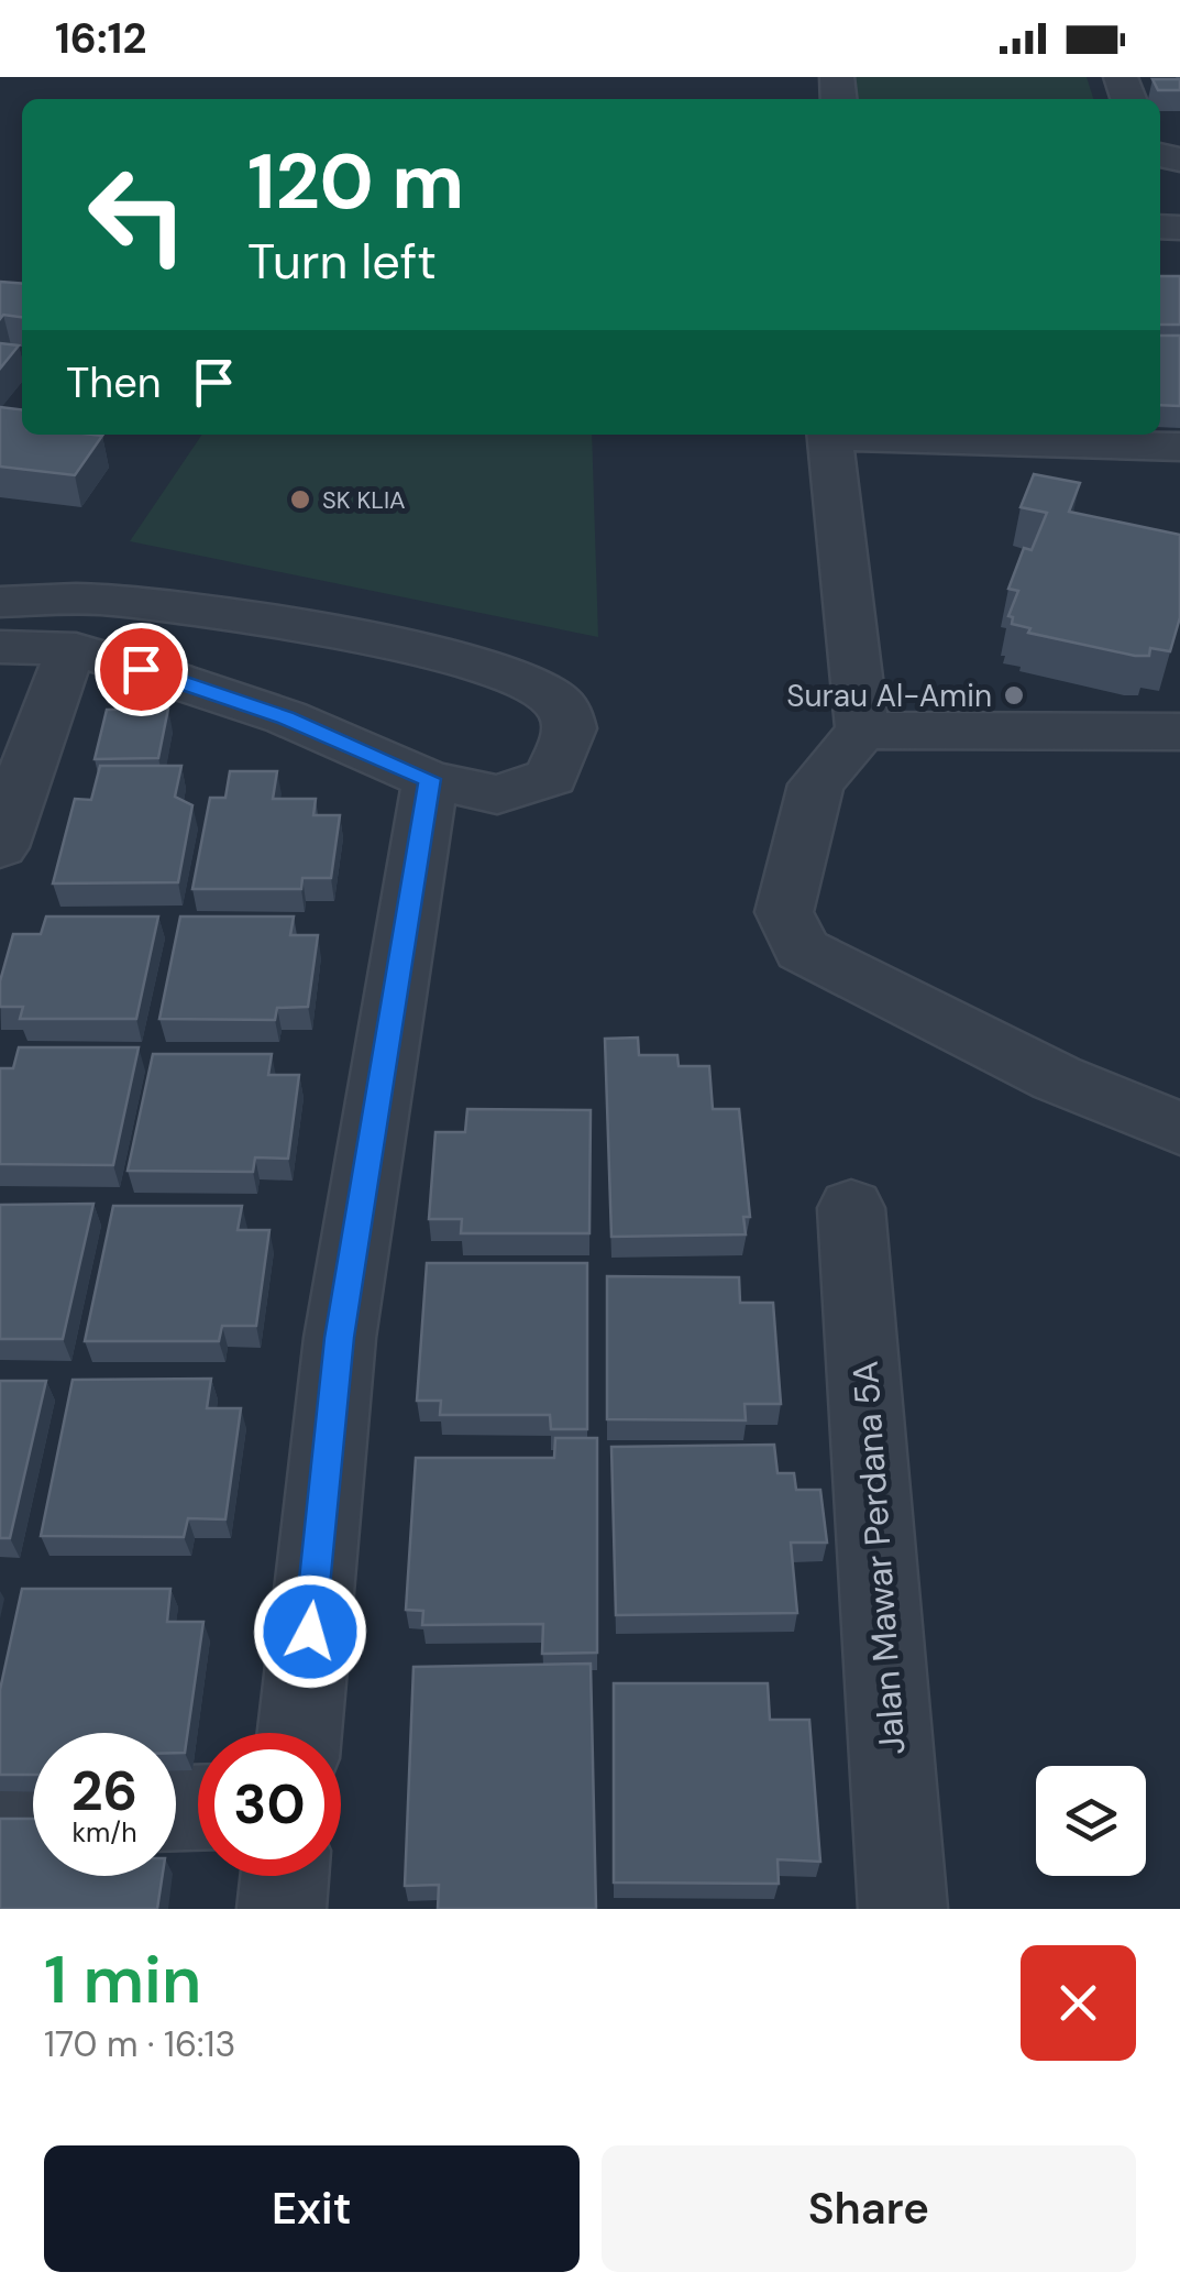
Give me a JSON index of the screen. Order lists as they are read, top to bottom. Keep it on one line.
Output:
{"streets":{"street":["Jalan Mawar Perdana 5A"]},"places":["SK KLIA","Surau Al-Amin"],"page":{"status":"16:12","turn":["120 m","Turn left"],"then":"Then","speed":"26 km/h","limit":"30","heading":["1 min","170 m · 16:13"],"buttons":["Exit","Share"]}}
